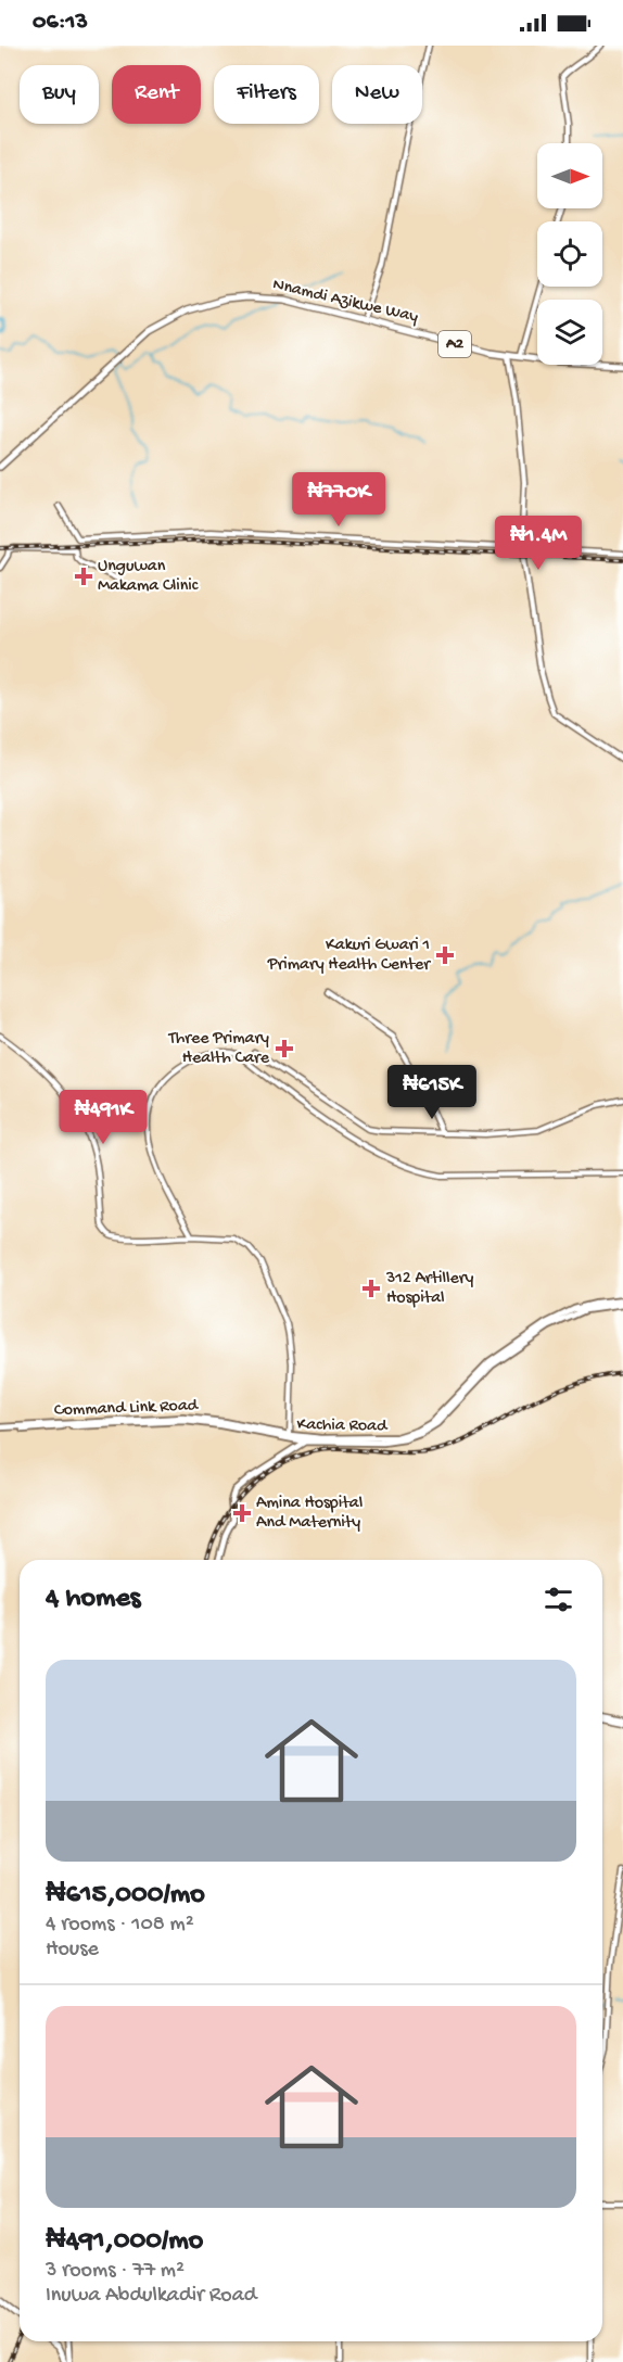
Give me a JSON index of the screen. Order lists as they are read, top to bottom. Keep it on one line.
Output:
{"streets":{"highway":["Nnamdi Azikwe Way","A2"],"main road":["Command Link Road","Kachia Road"]},"crossings":[["Command Link Road","Kachia Road"]],"places":{"health":["Unguwan Makama Clinic","Kakuri Gwari 1 Primary Health Center","Three Primary Health Care","312 Artillery Hospital","Amina Hospital And Maternity"]},"north":"right","page":{"status":"06:13","chip":["Buy","Rent","Filters","New"],"price":["₦770K","₦1.4M","₦615K","₦491K"],"heading":"4 homes","list":[{"name":"₦615,000/mo","note":"4 rooms · 108 m² · House"},{"name":"₦491,000/mo","note":"3 rooms · 77 m² · Inuwa Abdulkadir Road"}]}}
